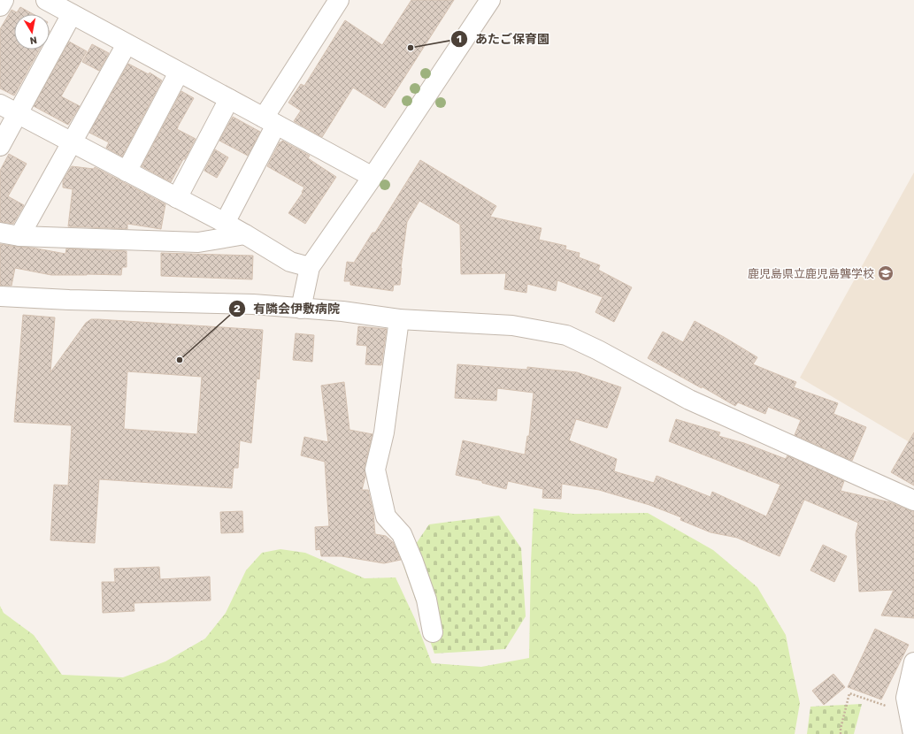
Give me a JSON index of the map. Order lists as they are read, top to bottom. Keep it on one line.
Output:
{"places":{"other":["あたご保育園","有隣会伊敷病院"],"school or university":["鹿児島県立鹿児島聾学校"]},"north":"bottom"}
